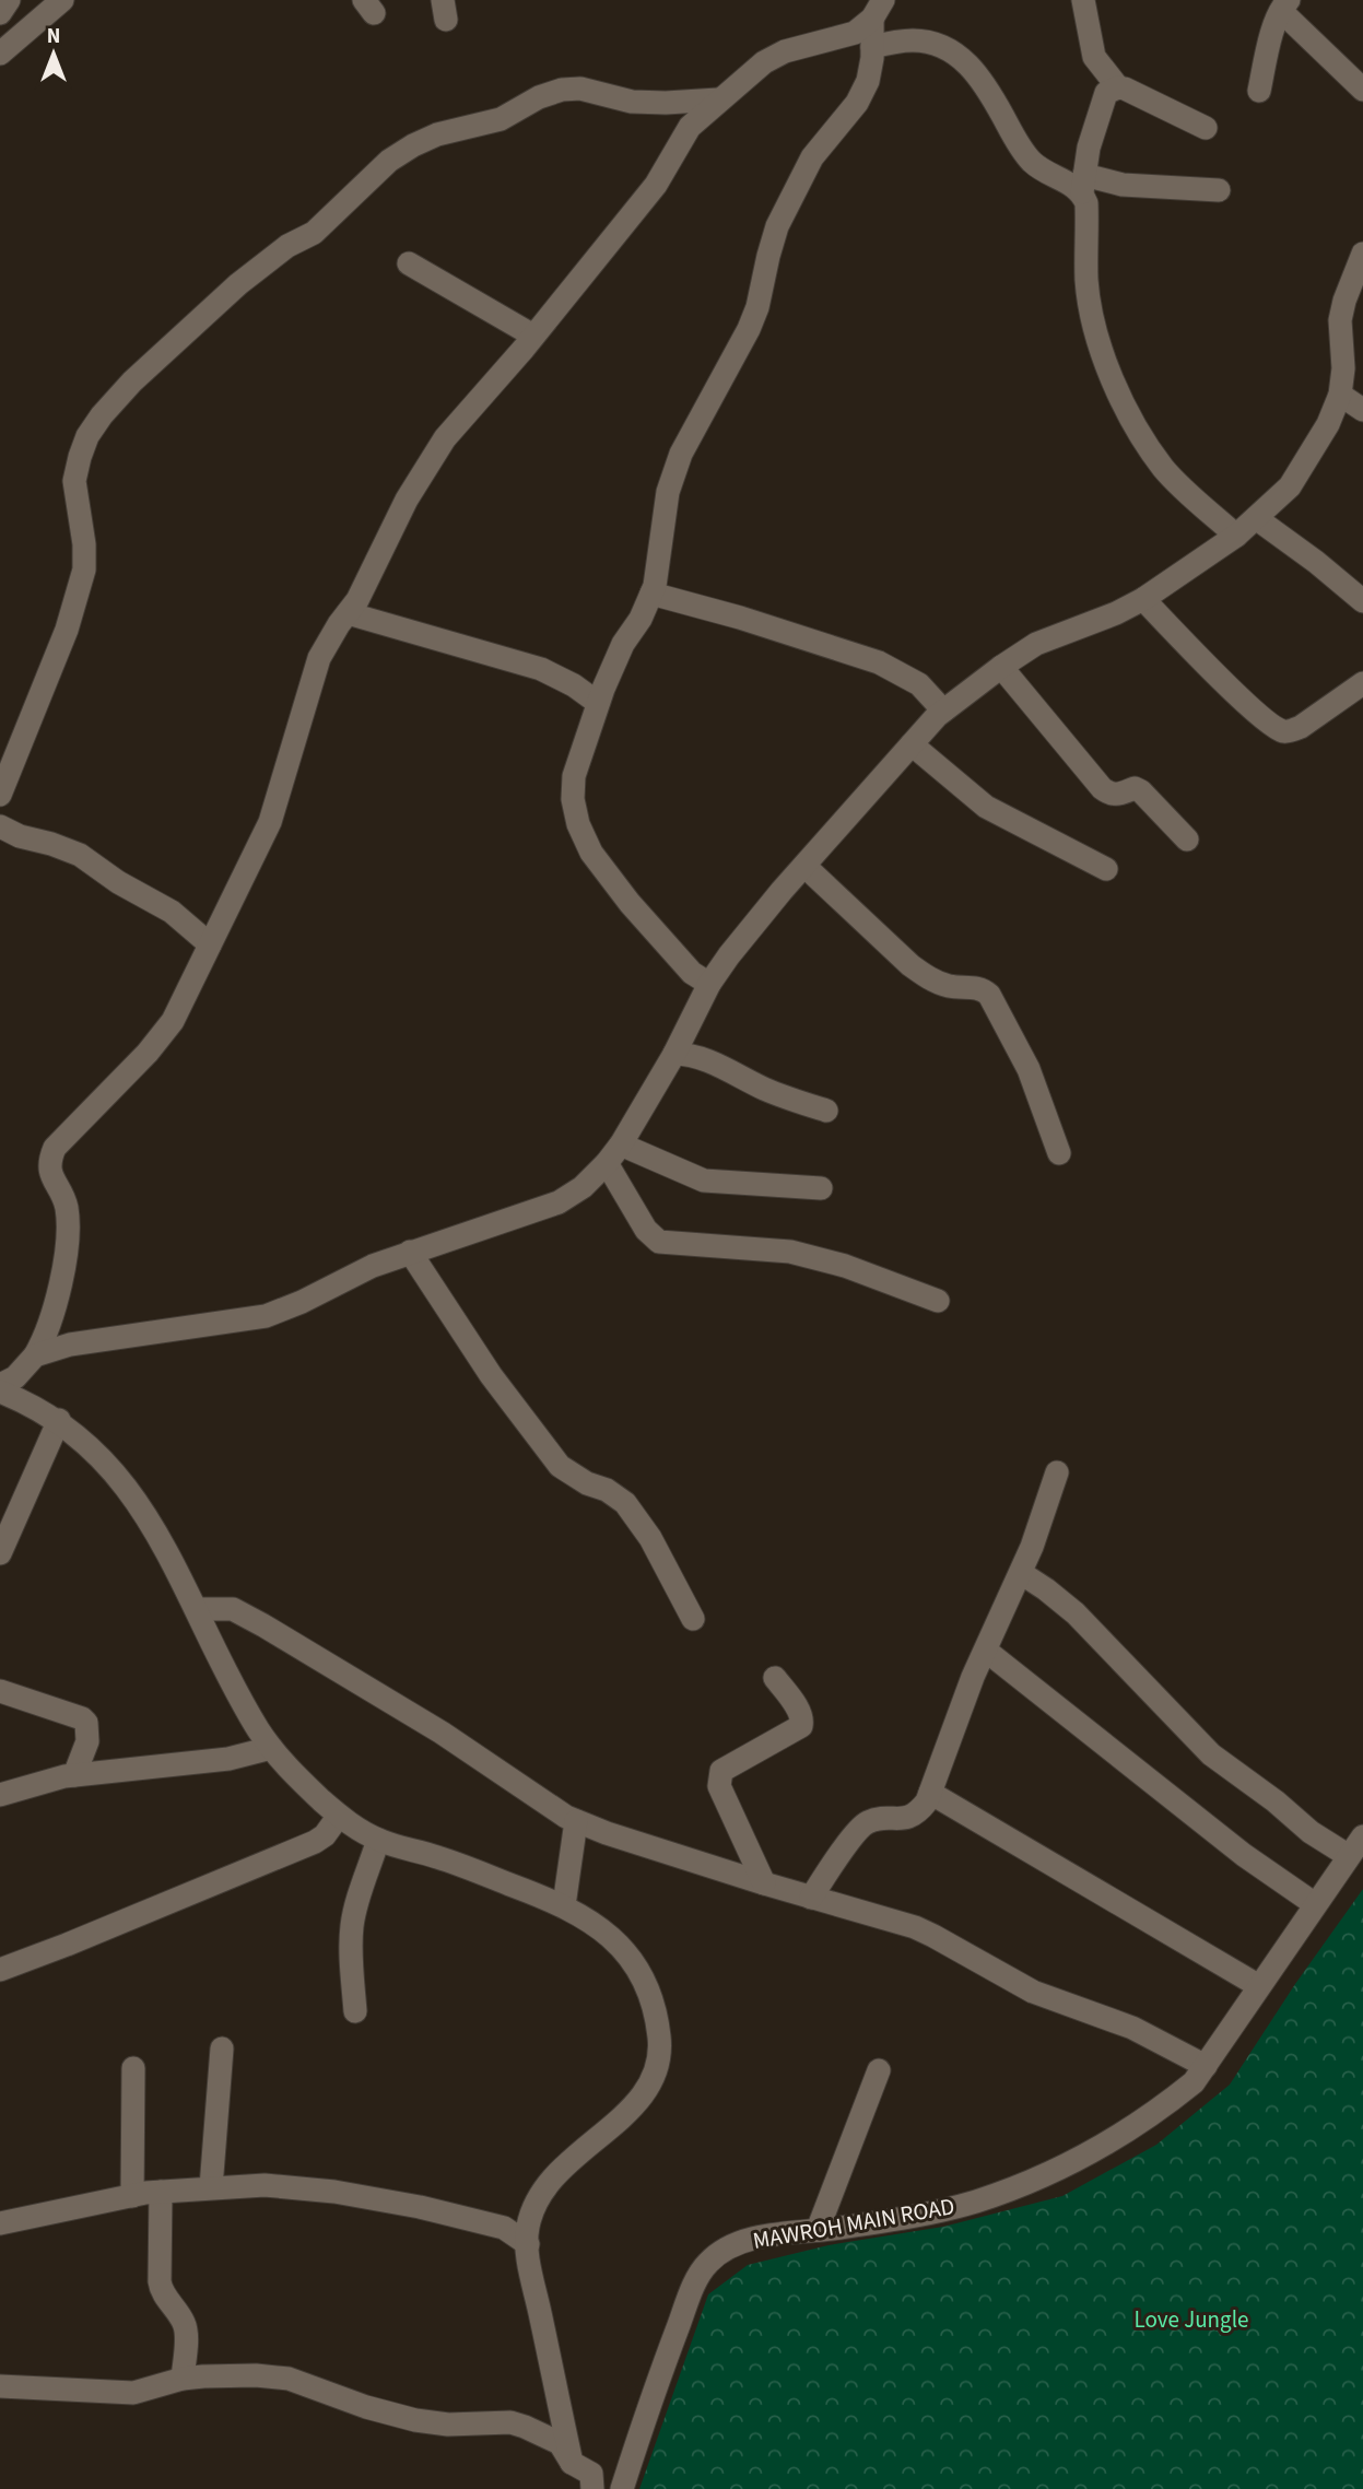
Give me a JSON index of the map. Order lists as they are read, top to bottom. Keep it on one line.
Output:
{"streets":{"street":["MAWROH MAIN ROAD"]},"parks":["Love Jungle"],"north":"top"}
